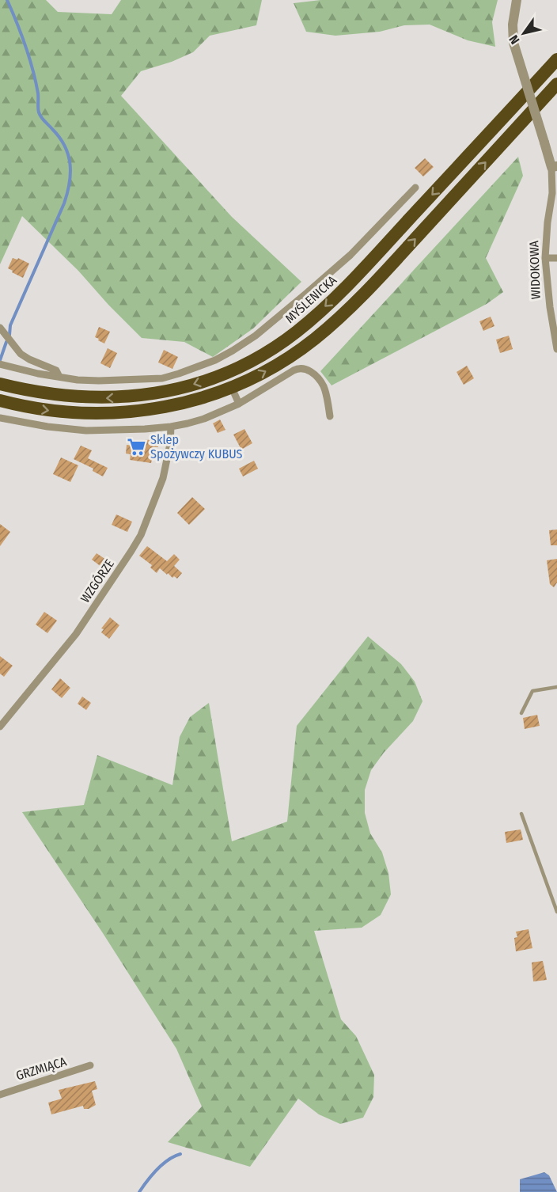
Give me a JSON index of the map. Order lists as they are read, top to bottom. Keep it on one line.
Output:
{"streets":{"highway":["MYŚLENICKA"],"street":["WIDOKOWA","WZGÓRZE","GRZMIĄCA"]},"places":{"supermarket":["Sklep Spożywczy KUBUS"]},"north":"bottom left"}
